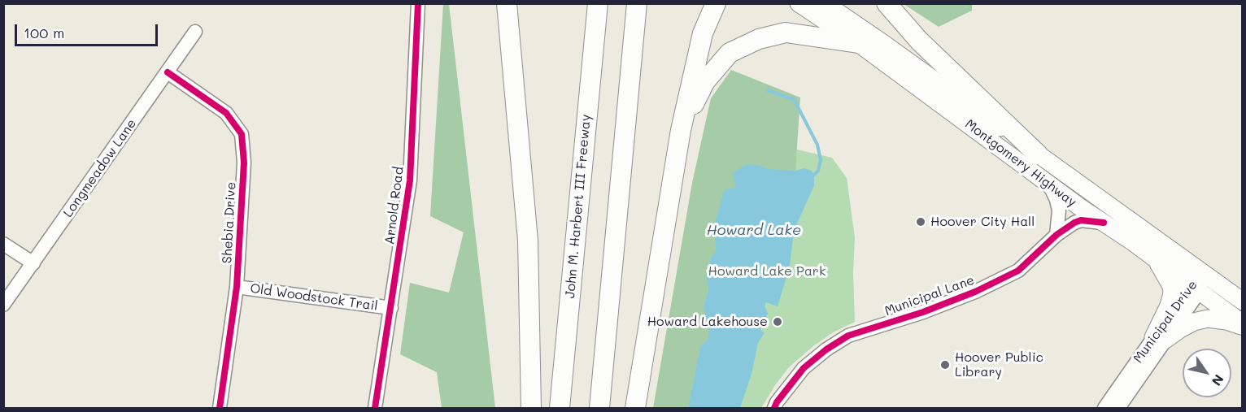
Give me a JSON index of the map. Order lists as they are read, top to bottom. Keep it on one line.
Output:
{"streets":{"highway":["John M. Harbert III Freeway"],"main road":["Montgomery Highway"],"street":["Longmeadow Lane","Arnold Road","Shebia Drive","Municipal Lane","Old Woodstock Trail","Municipal Drive"]},"crossings":[["Montgomery Highway","Municipal Lane"],["Montgomery Highway","Municipal Drive"],["Longmeadow Lane","Shebia Drive"],["Arnold Road","Old Woodstock Trail"],["Shebia Drive","Old Woodstock Trail"]],"water":["Howard Lake"],"parks":["Howard Lake Park"],"places":["Hoover City Hall","Howard Lakehouse","Hoover Public Library"],"scale_bar":"100 m","north":"bottom right"}
